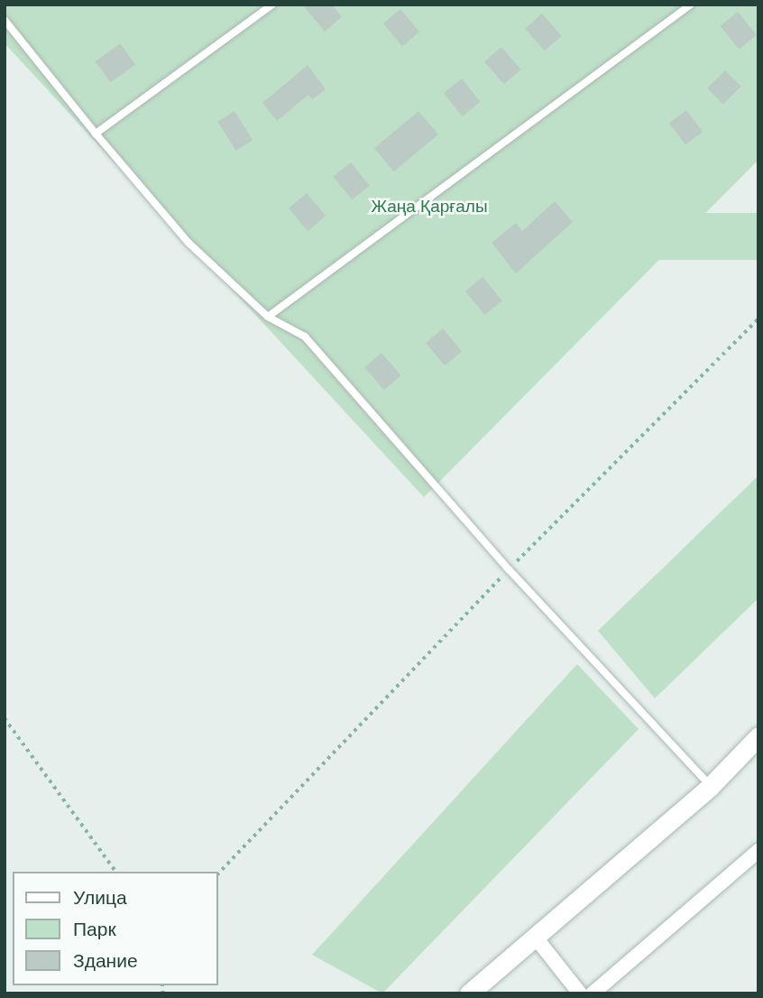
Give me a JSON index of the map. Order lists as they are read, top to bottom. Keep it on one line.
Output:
{"parks":["Жаңа Қарғалы"],"legend":["Улица","Парк","Здание"]}
